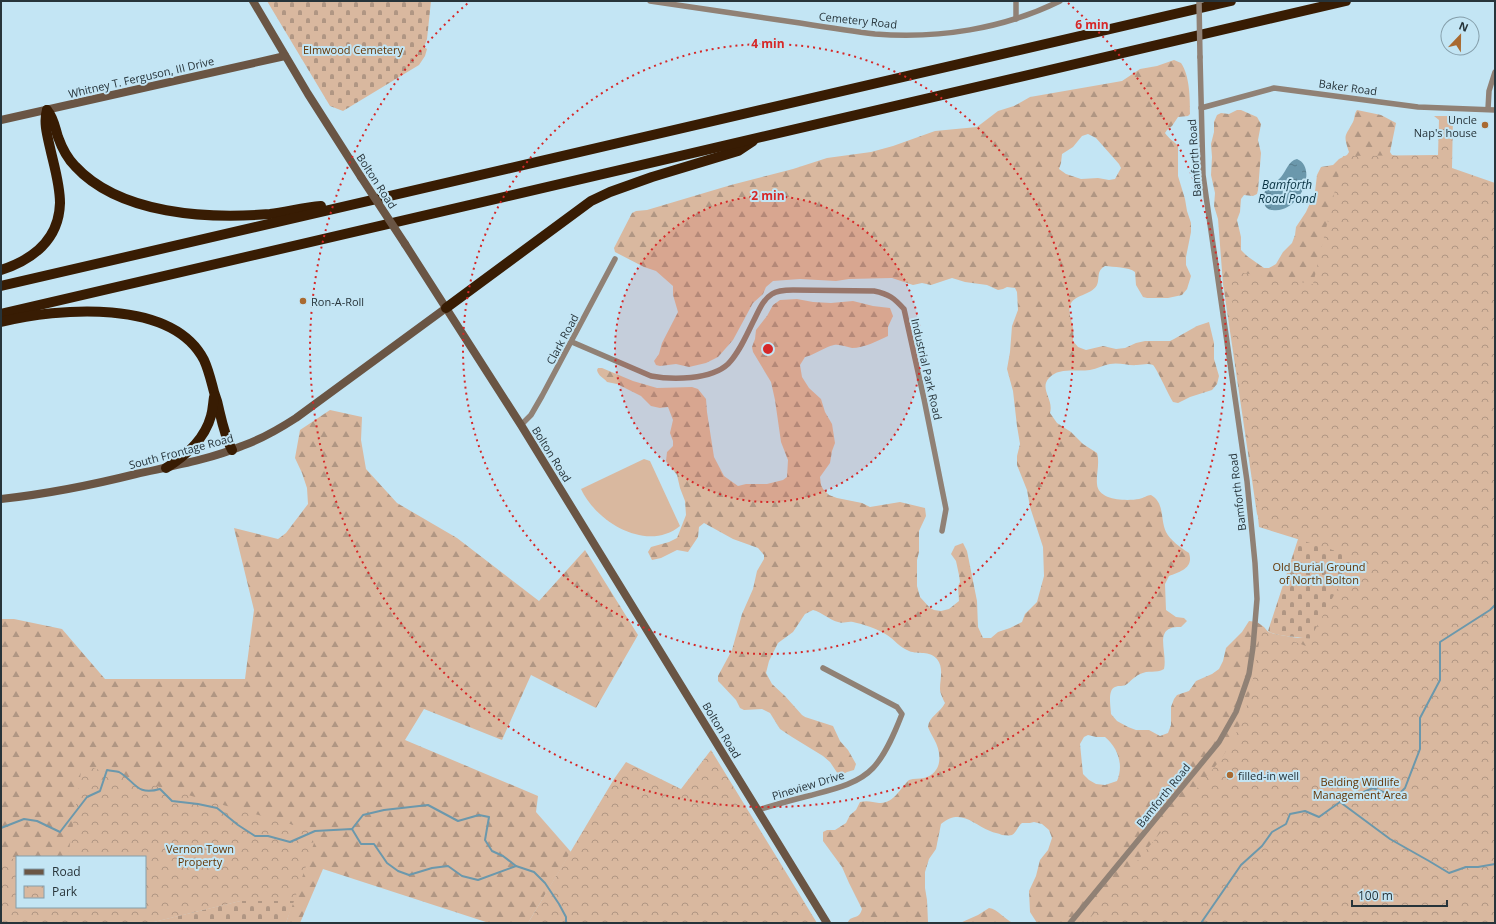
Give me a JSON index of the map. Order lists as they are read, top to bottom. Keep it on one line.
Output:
{"streets":{"main road":["Whitney T. Ferguson, III Drive","Bolton Road","South Frontage Road"],"street":["Cemetery Road","Baker Road","Bamforth Road","Clark Road","Industrial Park Road","Pineview Drive"]},"crossings":[["Whitney T. Ferguson, III Drive","Bolton Road"],["Baker Road","Bamforth Road"],["Bolton Road","Clark Road"],["Bolton Road","South Frontage Road"],["Bolton Road","Pineview Drive"],["Clark Road","Industrial Park Road"]],"water":["Bamforth Road Pond"],"parks":["Elmwood Cemetery","Old Burial Ground of North Bolton","Belding Wildlife Management Area","Vernon Town Property"],"places":["Uncle Nap's house","Ron-A-Roll","filled-in well"],"legend":["Road","Park"],"scale_bar":"100 m","north":"top","rings":["6 min","4 min","2 min"]}
